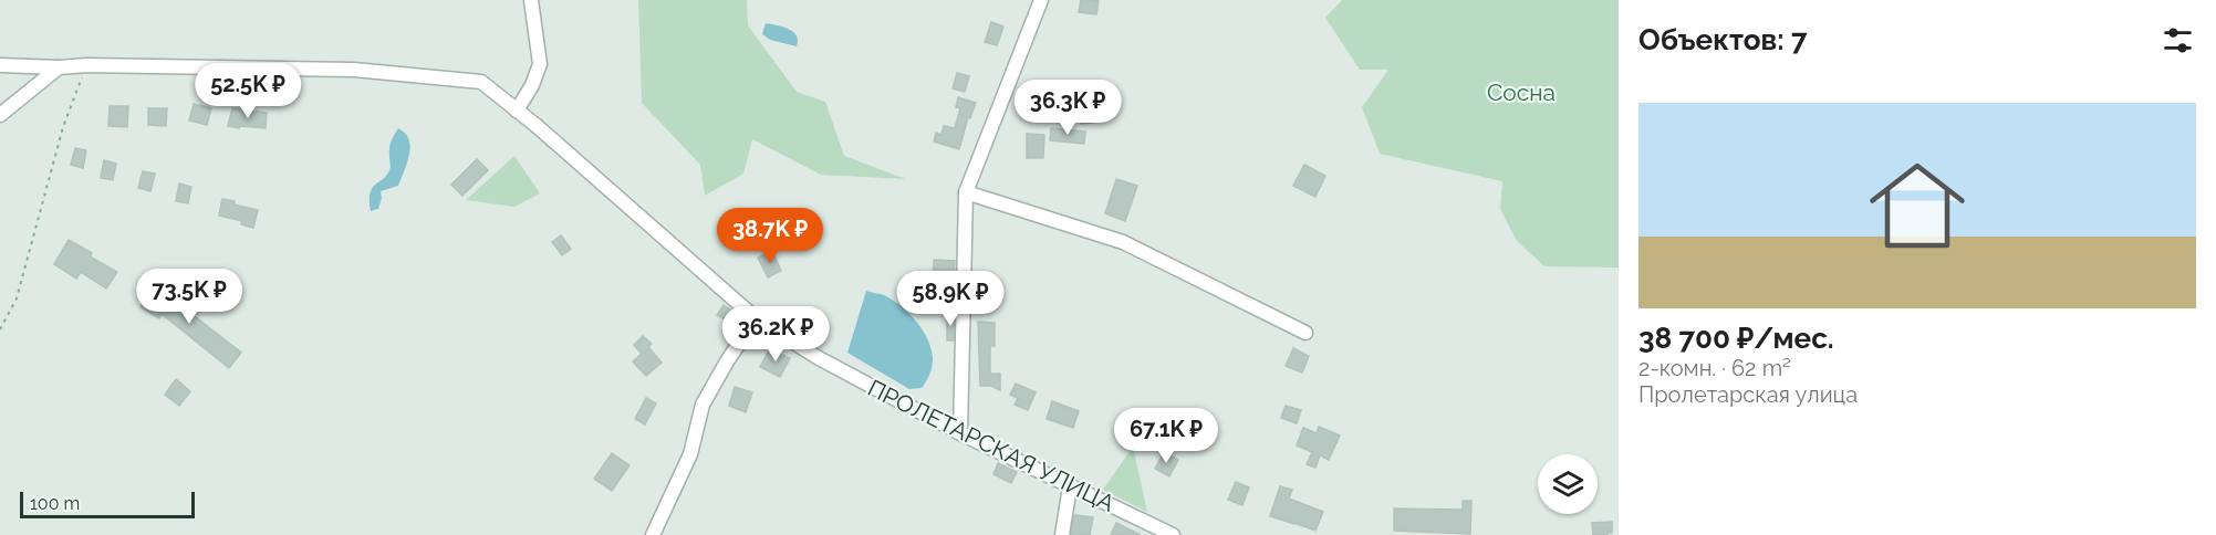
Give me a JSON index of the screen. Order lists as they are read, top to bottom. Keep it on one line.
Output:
{"streets":{"street":["ПРОЛЕТАРСКАЯ УЛИЦА"]},"parks":["Сосна"],"scale_bar":"100 m","page":{"heading":"Объектов: 7","price":["52.5K ₽","36.3K ₽","38.7K ₽","73.5K ₽","58.9K ₽","36.2K ₽","67.1K ₽"],"list":[{"name":"38 700 ₽/мес.","note":"2-комн. · 62 m² · Пролетарская улица"}],"scale":"100 m"}}
